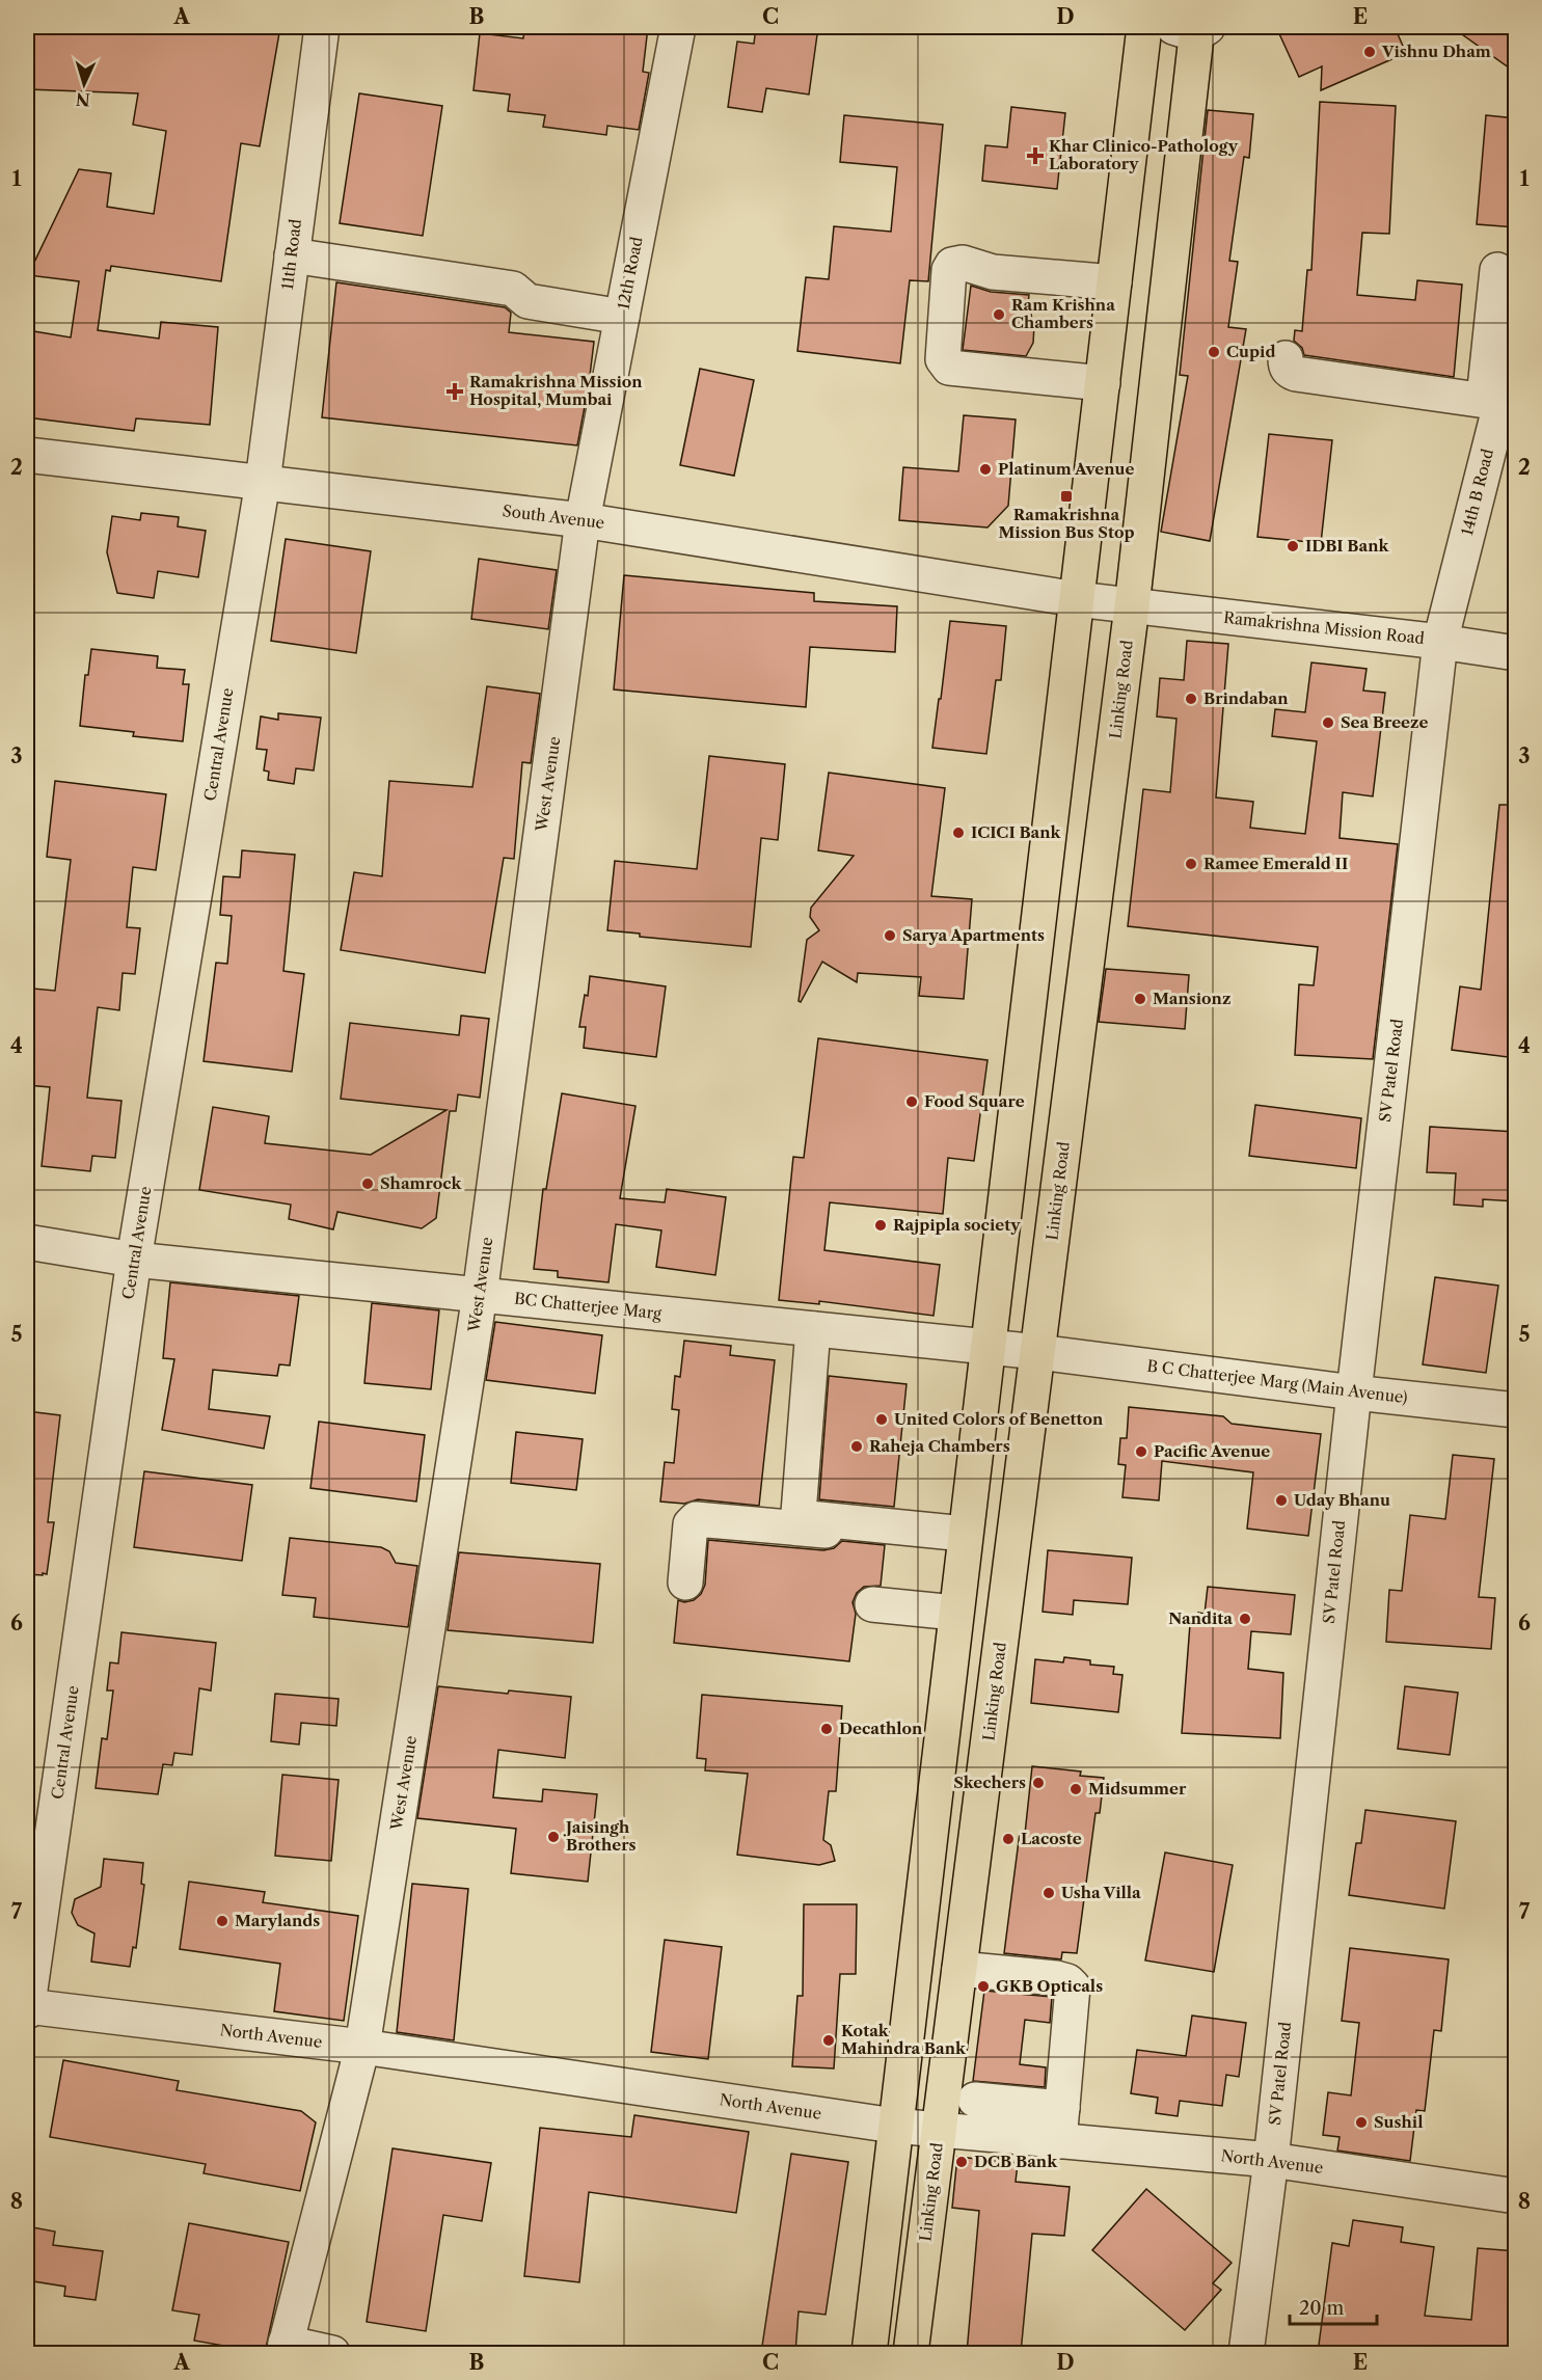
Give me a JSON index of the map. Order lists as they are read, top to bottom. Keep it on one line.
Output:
{"streets":{"main road":["Linking Road"],"street":["11th Road","12th Road","14th B Road","South Avenue","Ramakrishna Mission Road","Central Avenue","West Avenue","SV Patel Road","BC Chatterjee Marg","B C Chatterjee Marg (Main Avenue)","North Avenue"]},"crossings":[["11th Road","South Avenue"],["11th Road","Central Avenue"],["12th Road","South Avenue"],["12th Road","West Avenue"],["14th B Road","Ramakrishna Mission Road"],["14th B Road","SV Patel Road"],["South Avenue","Ramakrishna Mission Road"],["South Avenue","Linking Road"],["South Avenue","Central Avenue"],["South Avenue","West Avenue"],["Ramakrishna Mission Road","Linking Road"],["Ramakrishna Mission Road","SV Patel Road"],["Linking Road","BC Chatterjee Marg"],["Linking Road","B C Chatterjee Marg (Main Avenue)"],["Linking Road","North Avenue"],["Central Avenue","BC Chatterjee Marg"],["Central Avenue","North Avenue"],["West Avenue","BC Chatterjee Marg"],["West Avenue","North Avenue"],["SV Patel Road","B C Chatterjee Marg (Main Avenue)"],["SV Patel Road","North Avenue"],["BC Chatterjee Marg","B C Chatterjee Marg (Main Avenue)"]],"places":{"other":["Vishnu Dham","Ram Krishna Chambers","Cupid","Platinum Avenue","IDBI Bank","Brindaban","Sea Breeze","ICICI Bank","Ramee Emerald II","Sarya Apartments","Mansionz","Food Square","Shamrock","Rajpipla society","United Colors of Benetton","Raheja Chambers","Pacific Avenue","Uday Bhanu","Nandita","Decathlon","Skechers","Midsummer","Jaisingh Brothers","Lacoste","Usha Villa","Marylands","GKB Opticals","Kotak Mahindra Bank","Sushil","DCB Bank"],"health":["Khar Clinico-Pathology Laboratory","Ramakrishna Mission Hospital, Mumbai"],"transit":["Ramakrishna Mission Bus Stop"]},"scale_bar":"20 m","north":"bottom","grid":{"columns":["A","B","C","D","E"],"rows":["1","2","3","4","5","6","7","8"]}}
